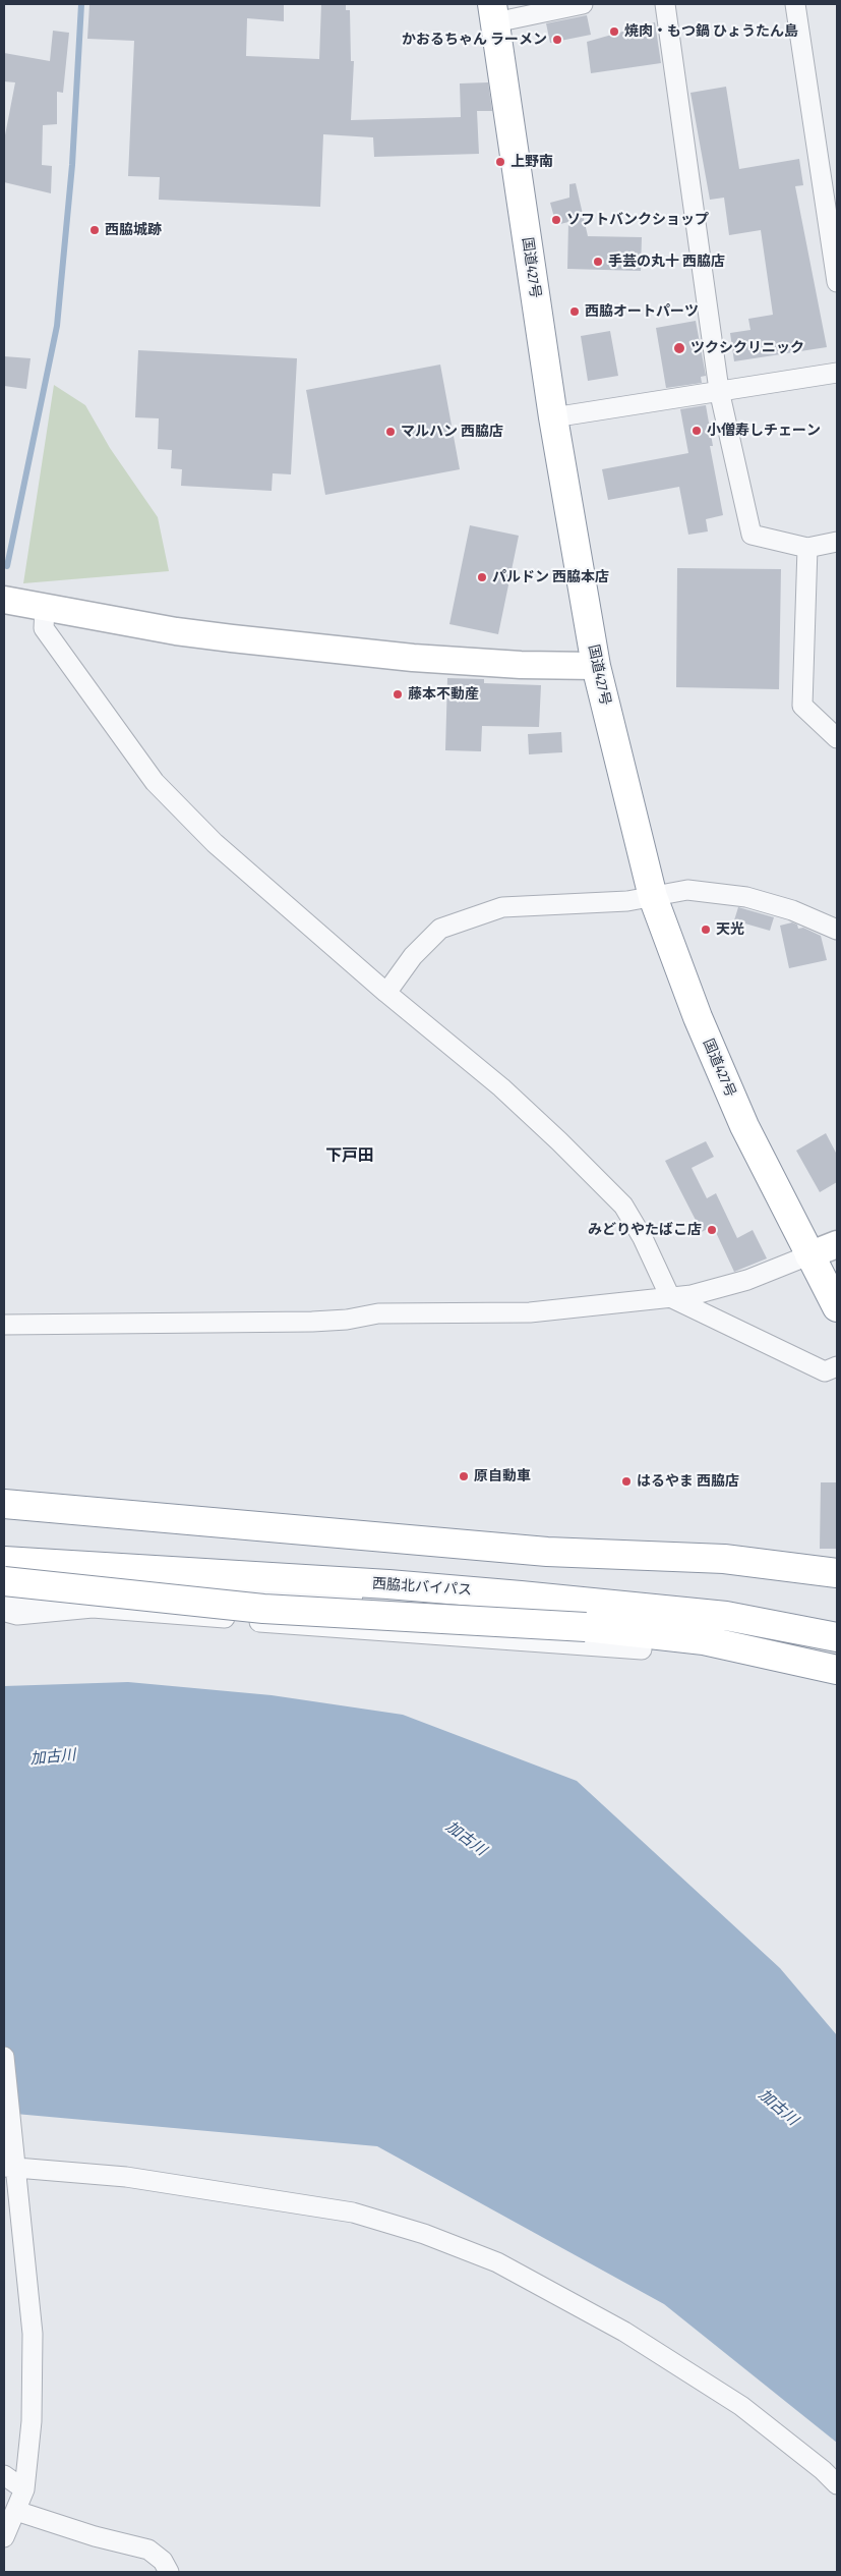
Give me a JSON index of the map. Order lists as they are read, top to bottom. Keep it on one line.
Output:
{"streets":{"highway":["国道427号","西脇北バイパス"]},"districts":["下戸田"],"water":["加古川"],"places":["焼肉・もつ鍋 ひょうたん島","かおるちゃん ラーメン","上野南","ソフトバンクショップ","西脇城跡","手芸の丸十 西脇店","西脇オートパーツ","ツクシクリニック","小僧寿しチェーン","マルハン 西脇店","パルドン 西脇本店","藤本不動産","天光","みどりやたばこ店","原自動車","はるやま 西脇店"]}
